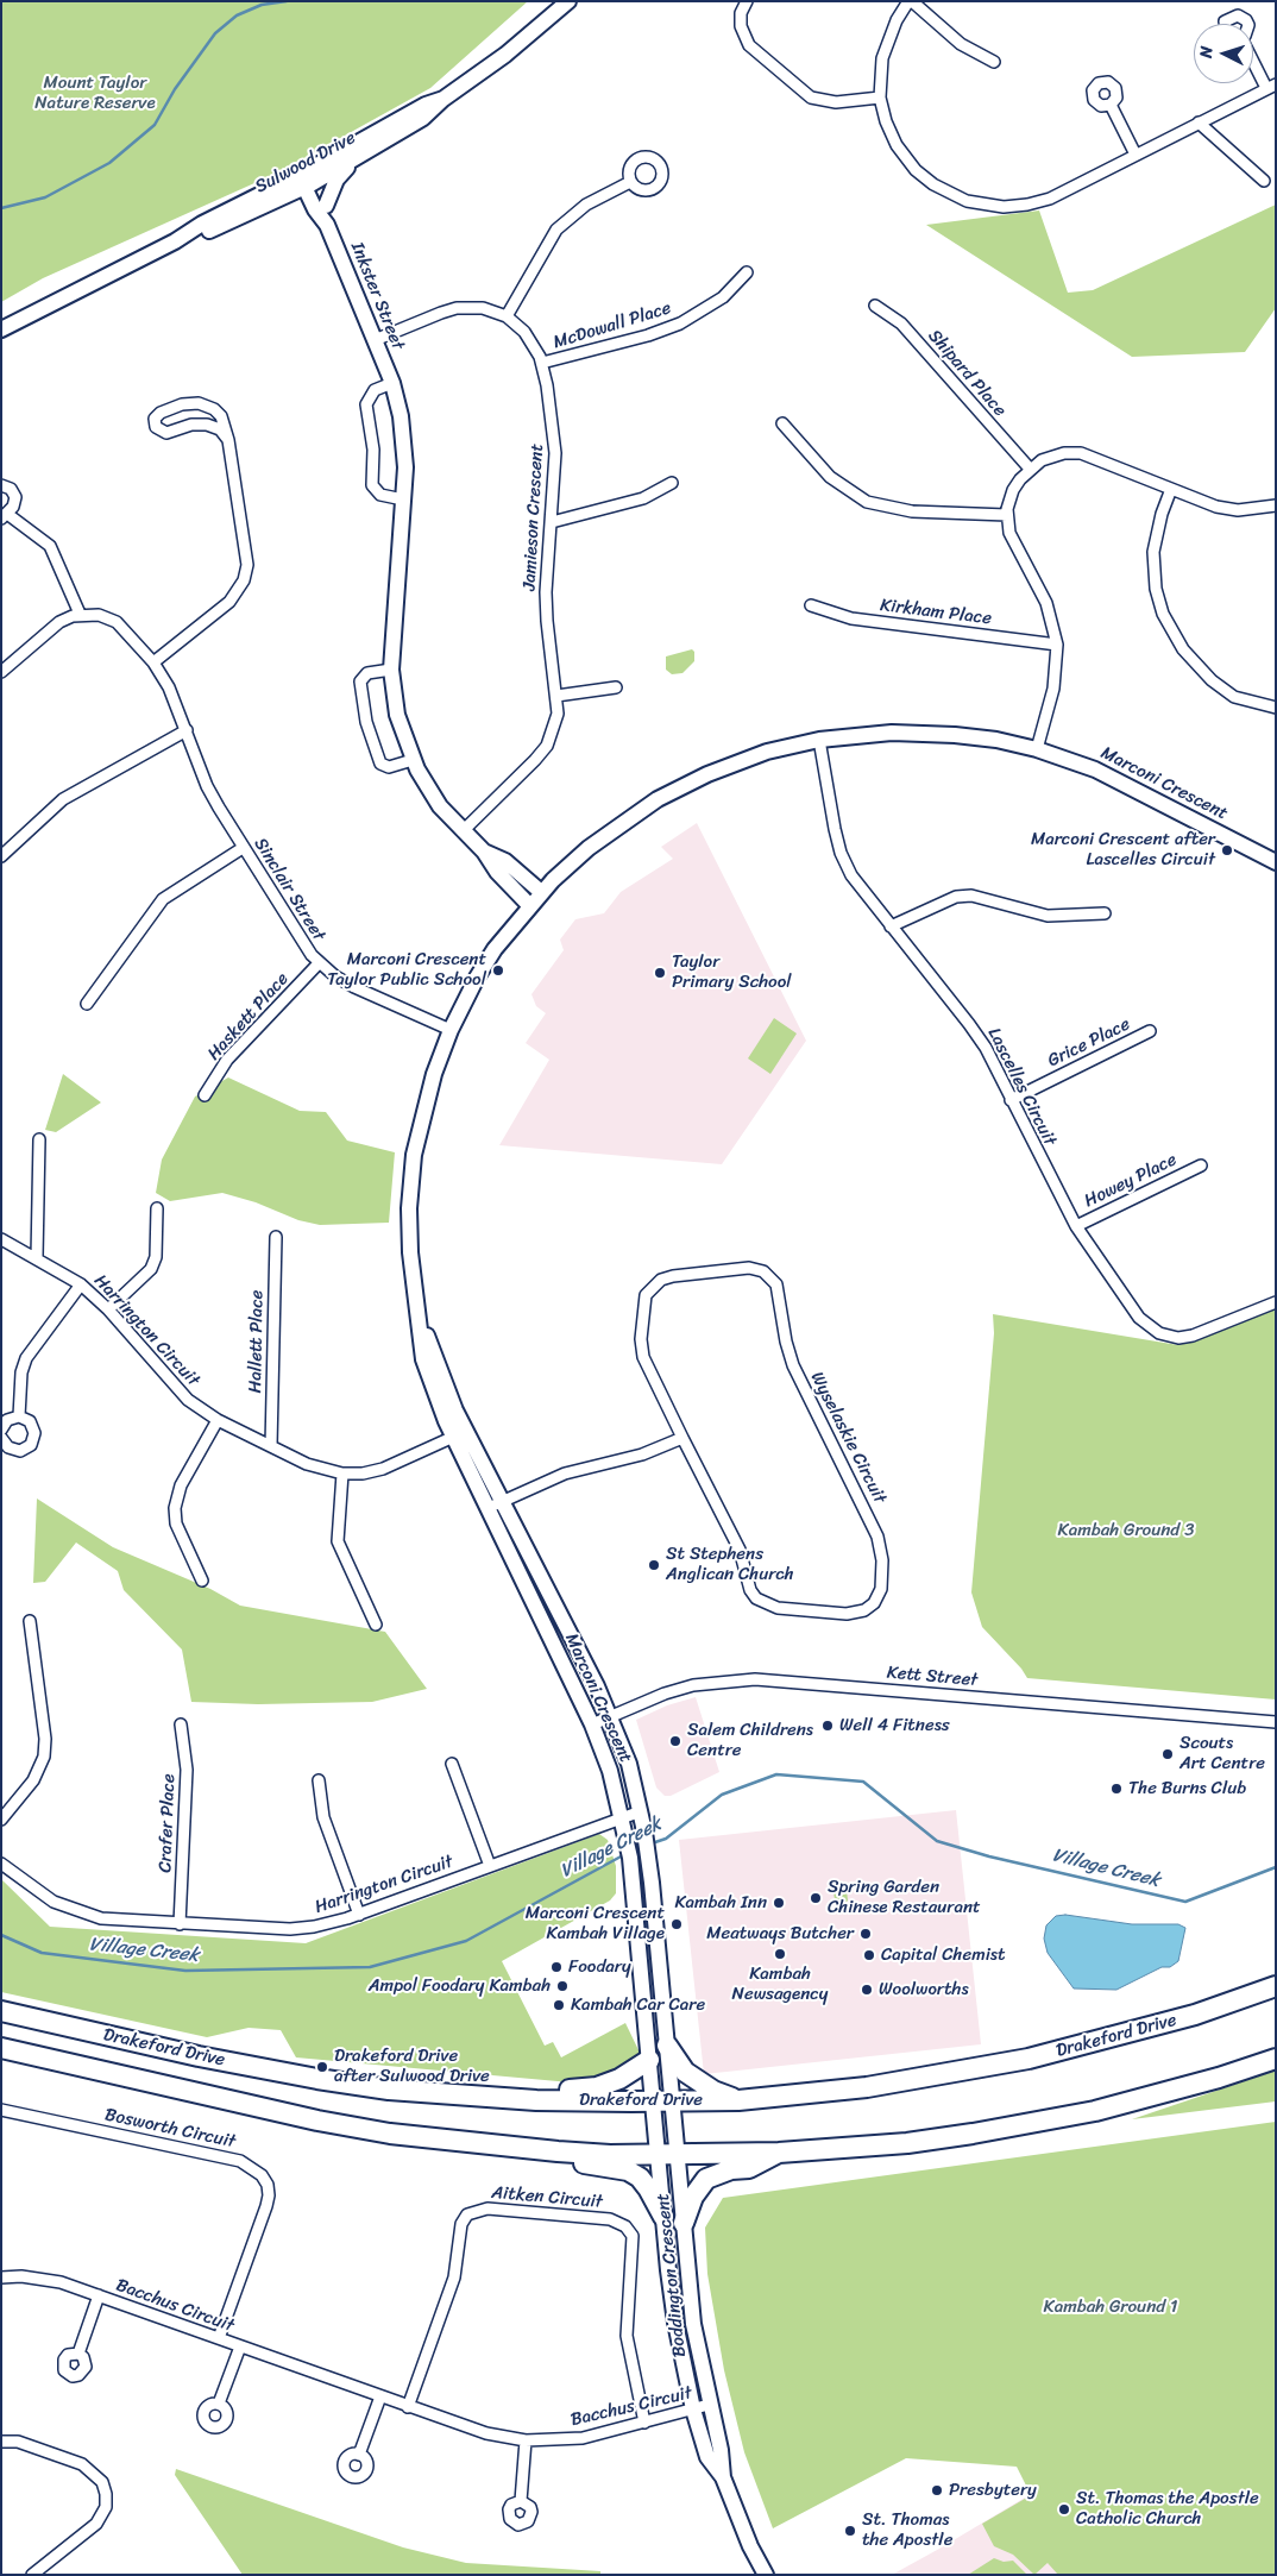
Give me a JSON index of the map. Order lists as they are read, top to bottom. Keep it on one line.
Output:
{"streets":{"highway":["Drakeford Drive"],"street":["Sulwood Drive","Inkster Street","McDowall Place","Shipard Place","Jamieson Crescent","Kirkham Place","Marconi Crescent","Sinclair Street","Haskett Place","Grice Place","Lascelles Circuit","Howey Place","Harrington Circuit","Hallett Place","Wyselaskie Circuit","Kett Street","Crafer Place","Bosworth Circuit","Aitken Circuit","Boddington Crescent","Bacchus Circuit"]},"crossings":[["Sulwood Drive","Inkster Street"],["Inkster Street","Jamieson Crescent"],["Inkster Street","Marconi Crescent"],["McDowall Place","Jamieson Crescent"],["Marconi Crescent","Sinclair Street"],["Marconi Crescent","Lascelles Circuit"],["Marconi Crescent","Harrington Circuit"],["Marconi Crescent","Kett Street"],["Marconi Crescent","Drakeford Drive"],["Marconi Crescent","Boddington Crescent"],["Sinclair Street","Haskett Place"],["Grice Place","Lascelles Circuit"],["Lascelles Circuit","Howey Place"],["Harrington Circuit","Hallett Place"],["Harrington Circuit","Crafer Place"],["Drakeford Drive","Boddington Crescent"],["Bosworth Circuit","Bacchus Circuit"],["Aitken Circuit","Bacchus Circuit"],["Boddington Crescent","Bacchus Circuit"]],"water":["Village Creek"],"parks":["Mount Taylor Nature Reserve","Kambah Ground 3","Kambah Ground 1"],"places":["Marconi Crescent after Lascelles Circuit","Marconi Crescent Taylor Public School","Taylor Primary School","St Stephens Anglican Church","Well 4 Fitness","Salem Childrens Centre","Scouts Art Centre","The Burns Club","Spring Garden Chinese Restaurant","Kambah Inn","Marconi Crescent Kambah Village","Meatways Butcher","Kambah Newsagency","Capital Chemist","Foodary","Ampol Foodary Kambah","Woolworths","Kambah Car Care","Drakeford Drive after Sulwood Drive","Presbytery","St. Thomas the Apostle Catholic Church","St. Thomas the Apostle"],"north":"left"}
